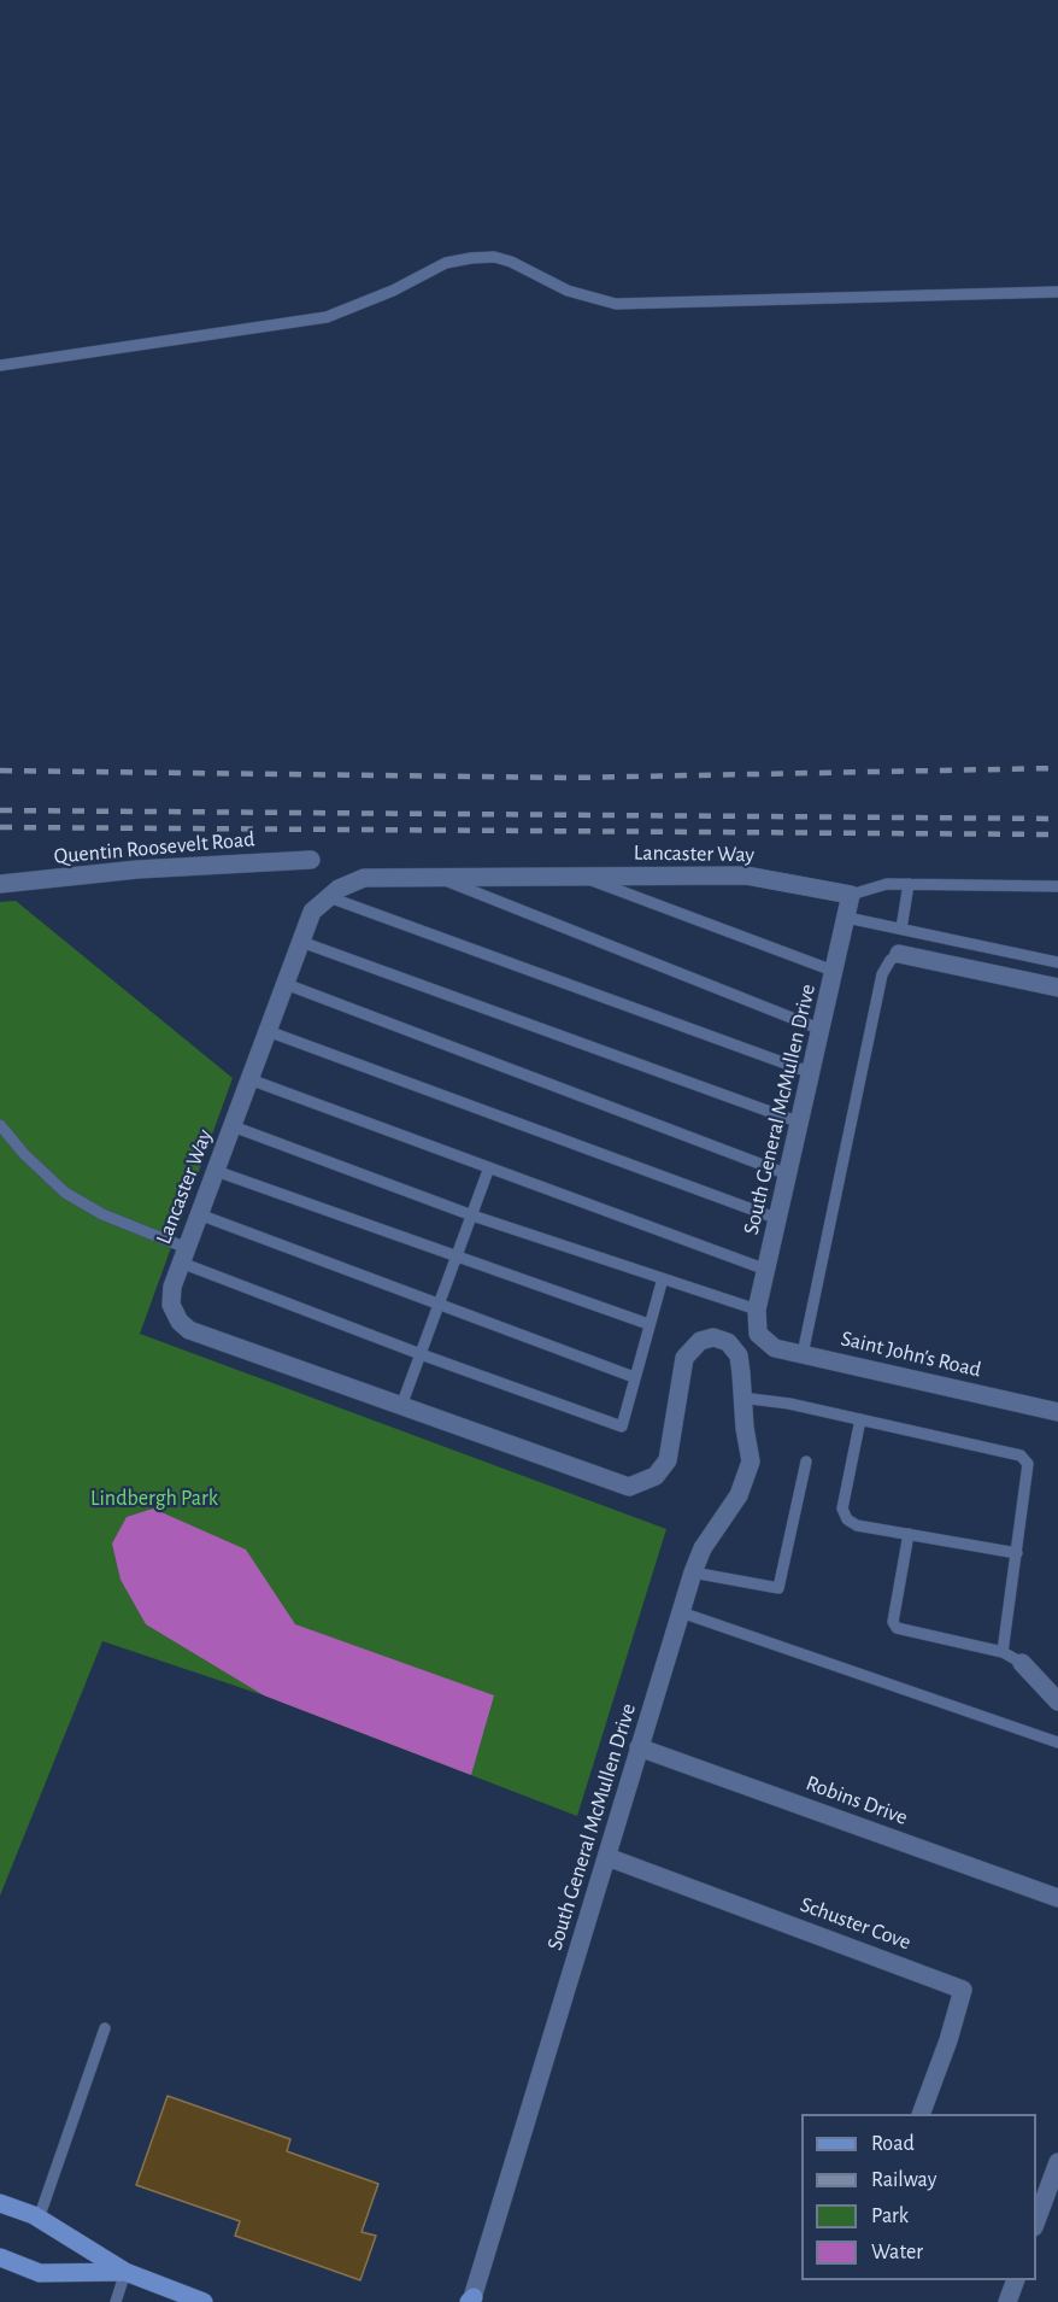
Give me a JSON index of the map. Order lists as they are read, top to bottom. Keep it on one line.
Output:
{"streets":{"street":["Quentin Roosevelt Road","Lancaster Way","South General McMullen Drive","Saint John's Road","Robins Drive","Schuster Cove"]},"crossings":[["Lancaster Way","South General McMullen Drive"],["South General McMullen Drive","Saint John's Road"],["South General McMullen Drive","Robins Drive"],["South General McMullen Drive","Schuster Cove"]],"parks":["Lindbergh Park"],"legend":["Road","Railway","Park","Water"]}
